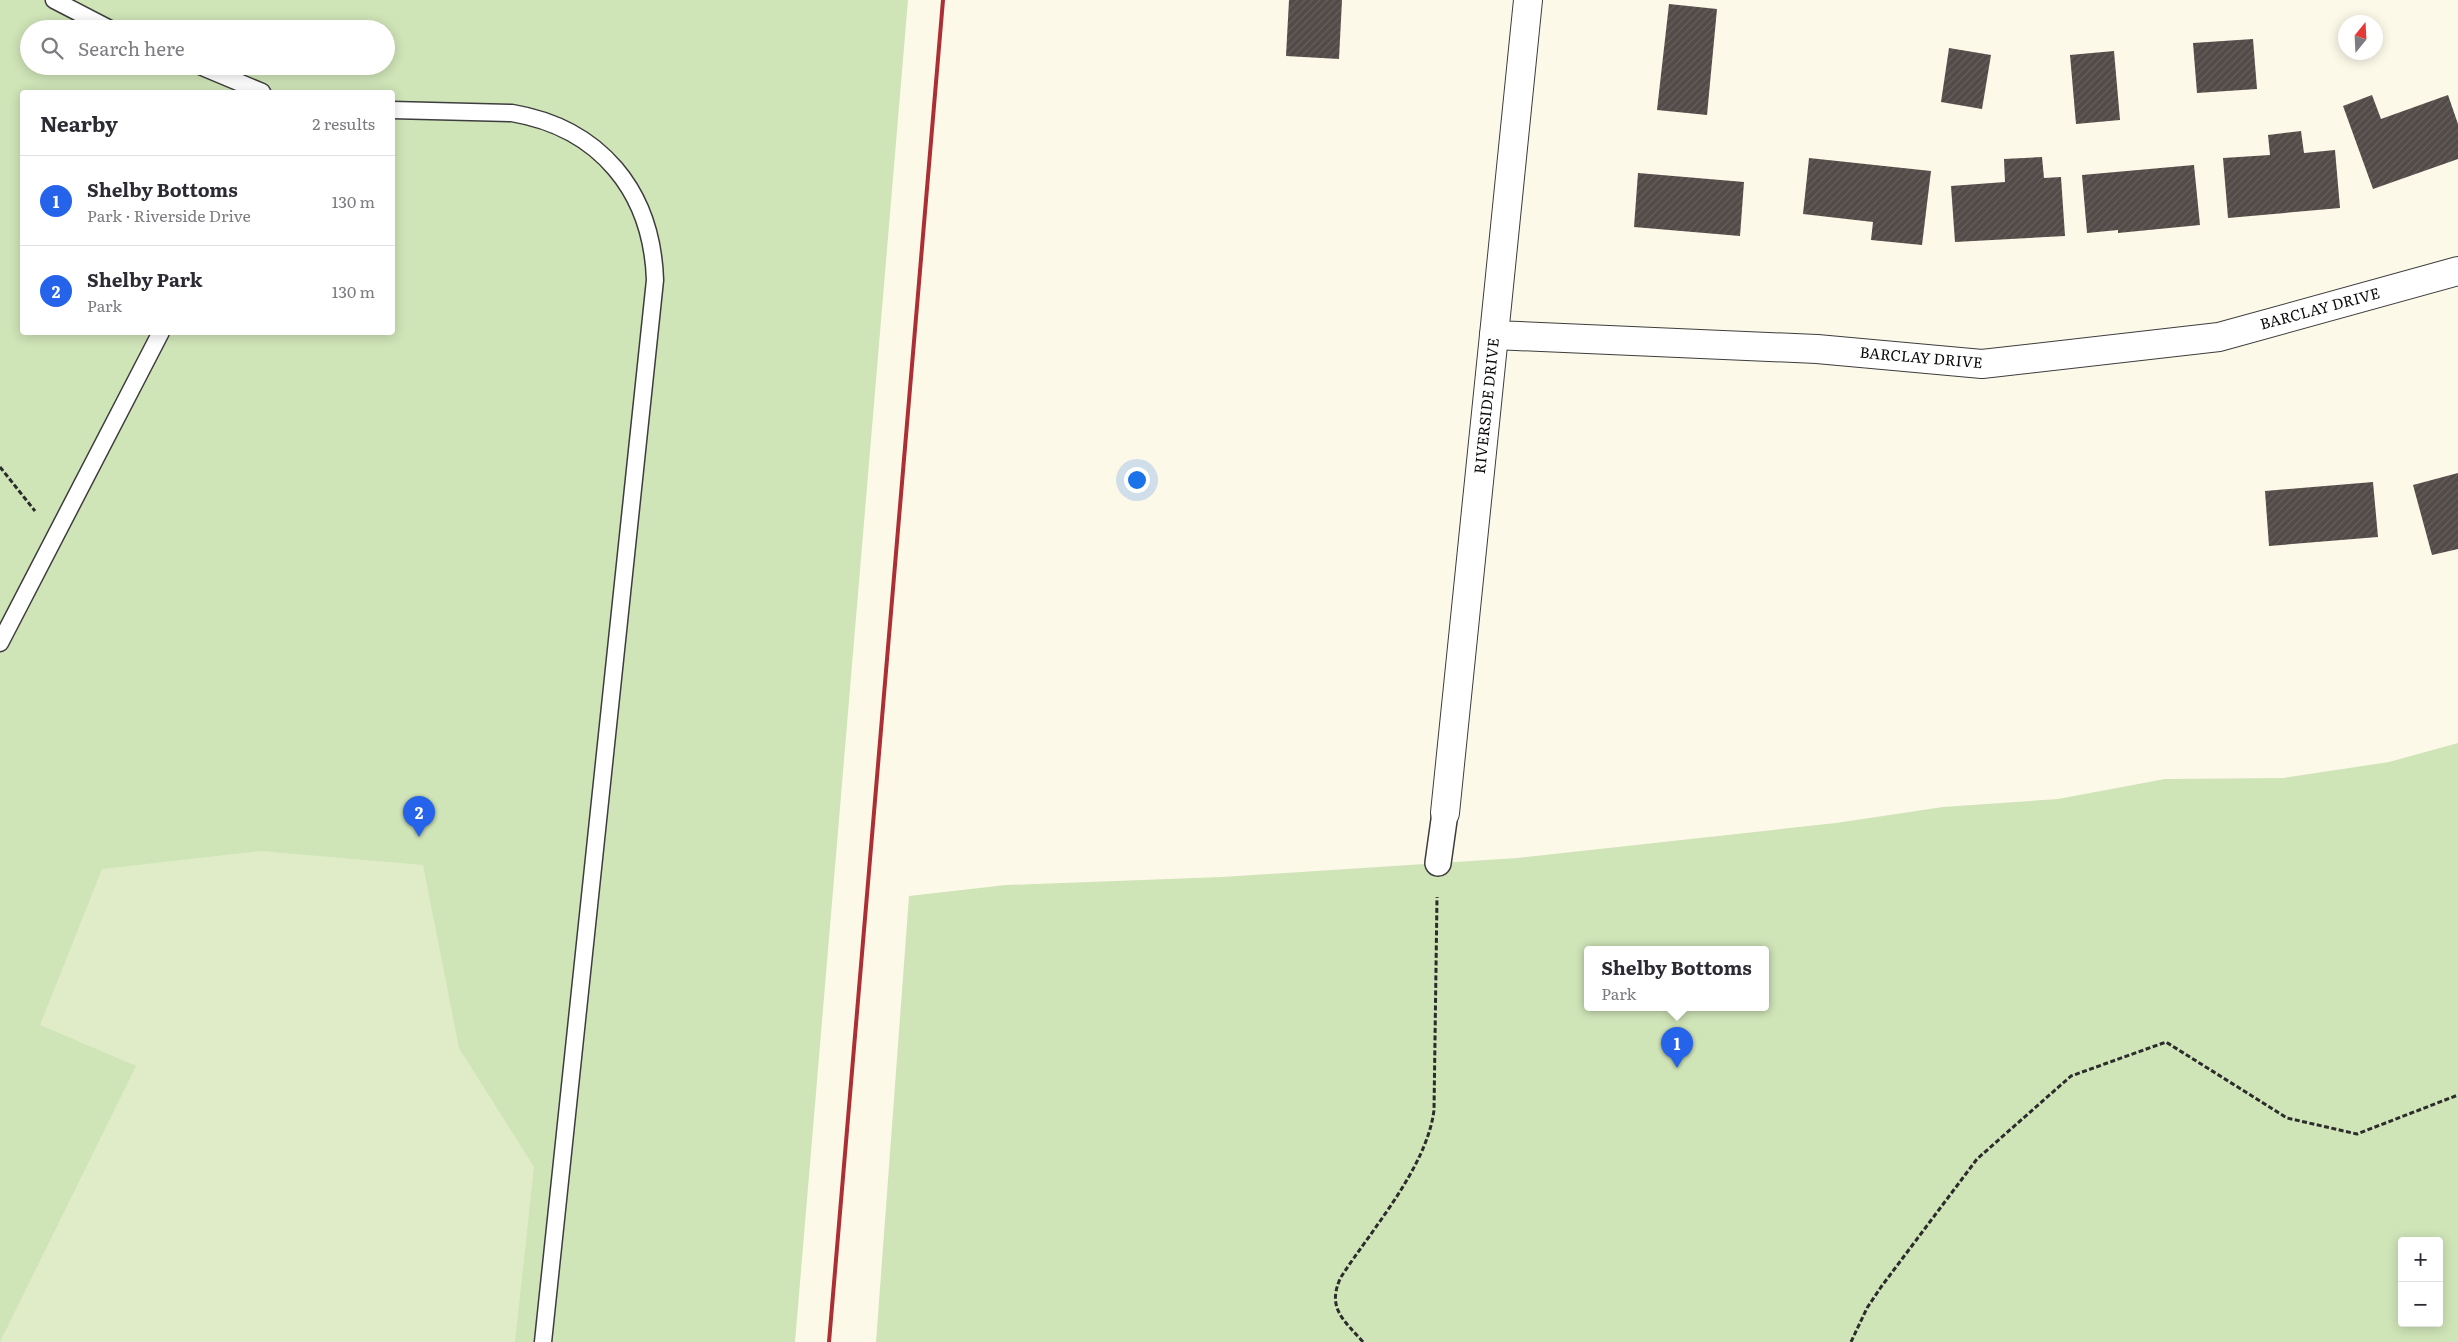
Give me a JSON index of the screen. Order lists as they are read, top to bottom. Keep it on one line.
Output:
{"streets":{"street":["BARCLAY DRIVE","RIVERSIDE DRIVE"]},"crossings":[["BARCLAY DRIVE","RIVERSIDE DRIVE"]],"north":"top","page":{"search":"Search here","heading":["Nearby","2 results"],"list":[{"mark":"1","name":"Shelby Bottoms","note":"Park · Riverside Drive","value":"130 m"},{"mark":"2","name":"Shelby Park","note":"Park","value":"130 m"}],"pins":["2","1"],"popup":["Shelby Bottoms","Park"],"map_buttons":["+","−"]}}
